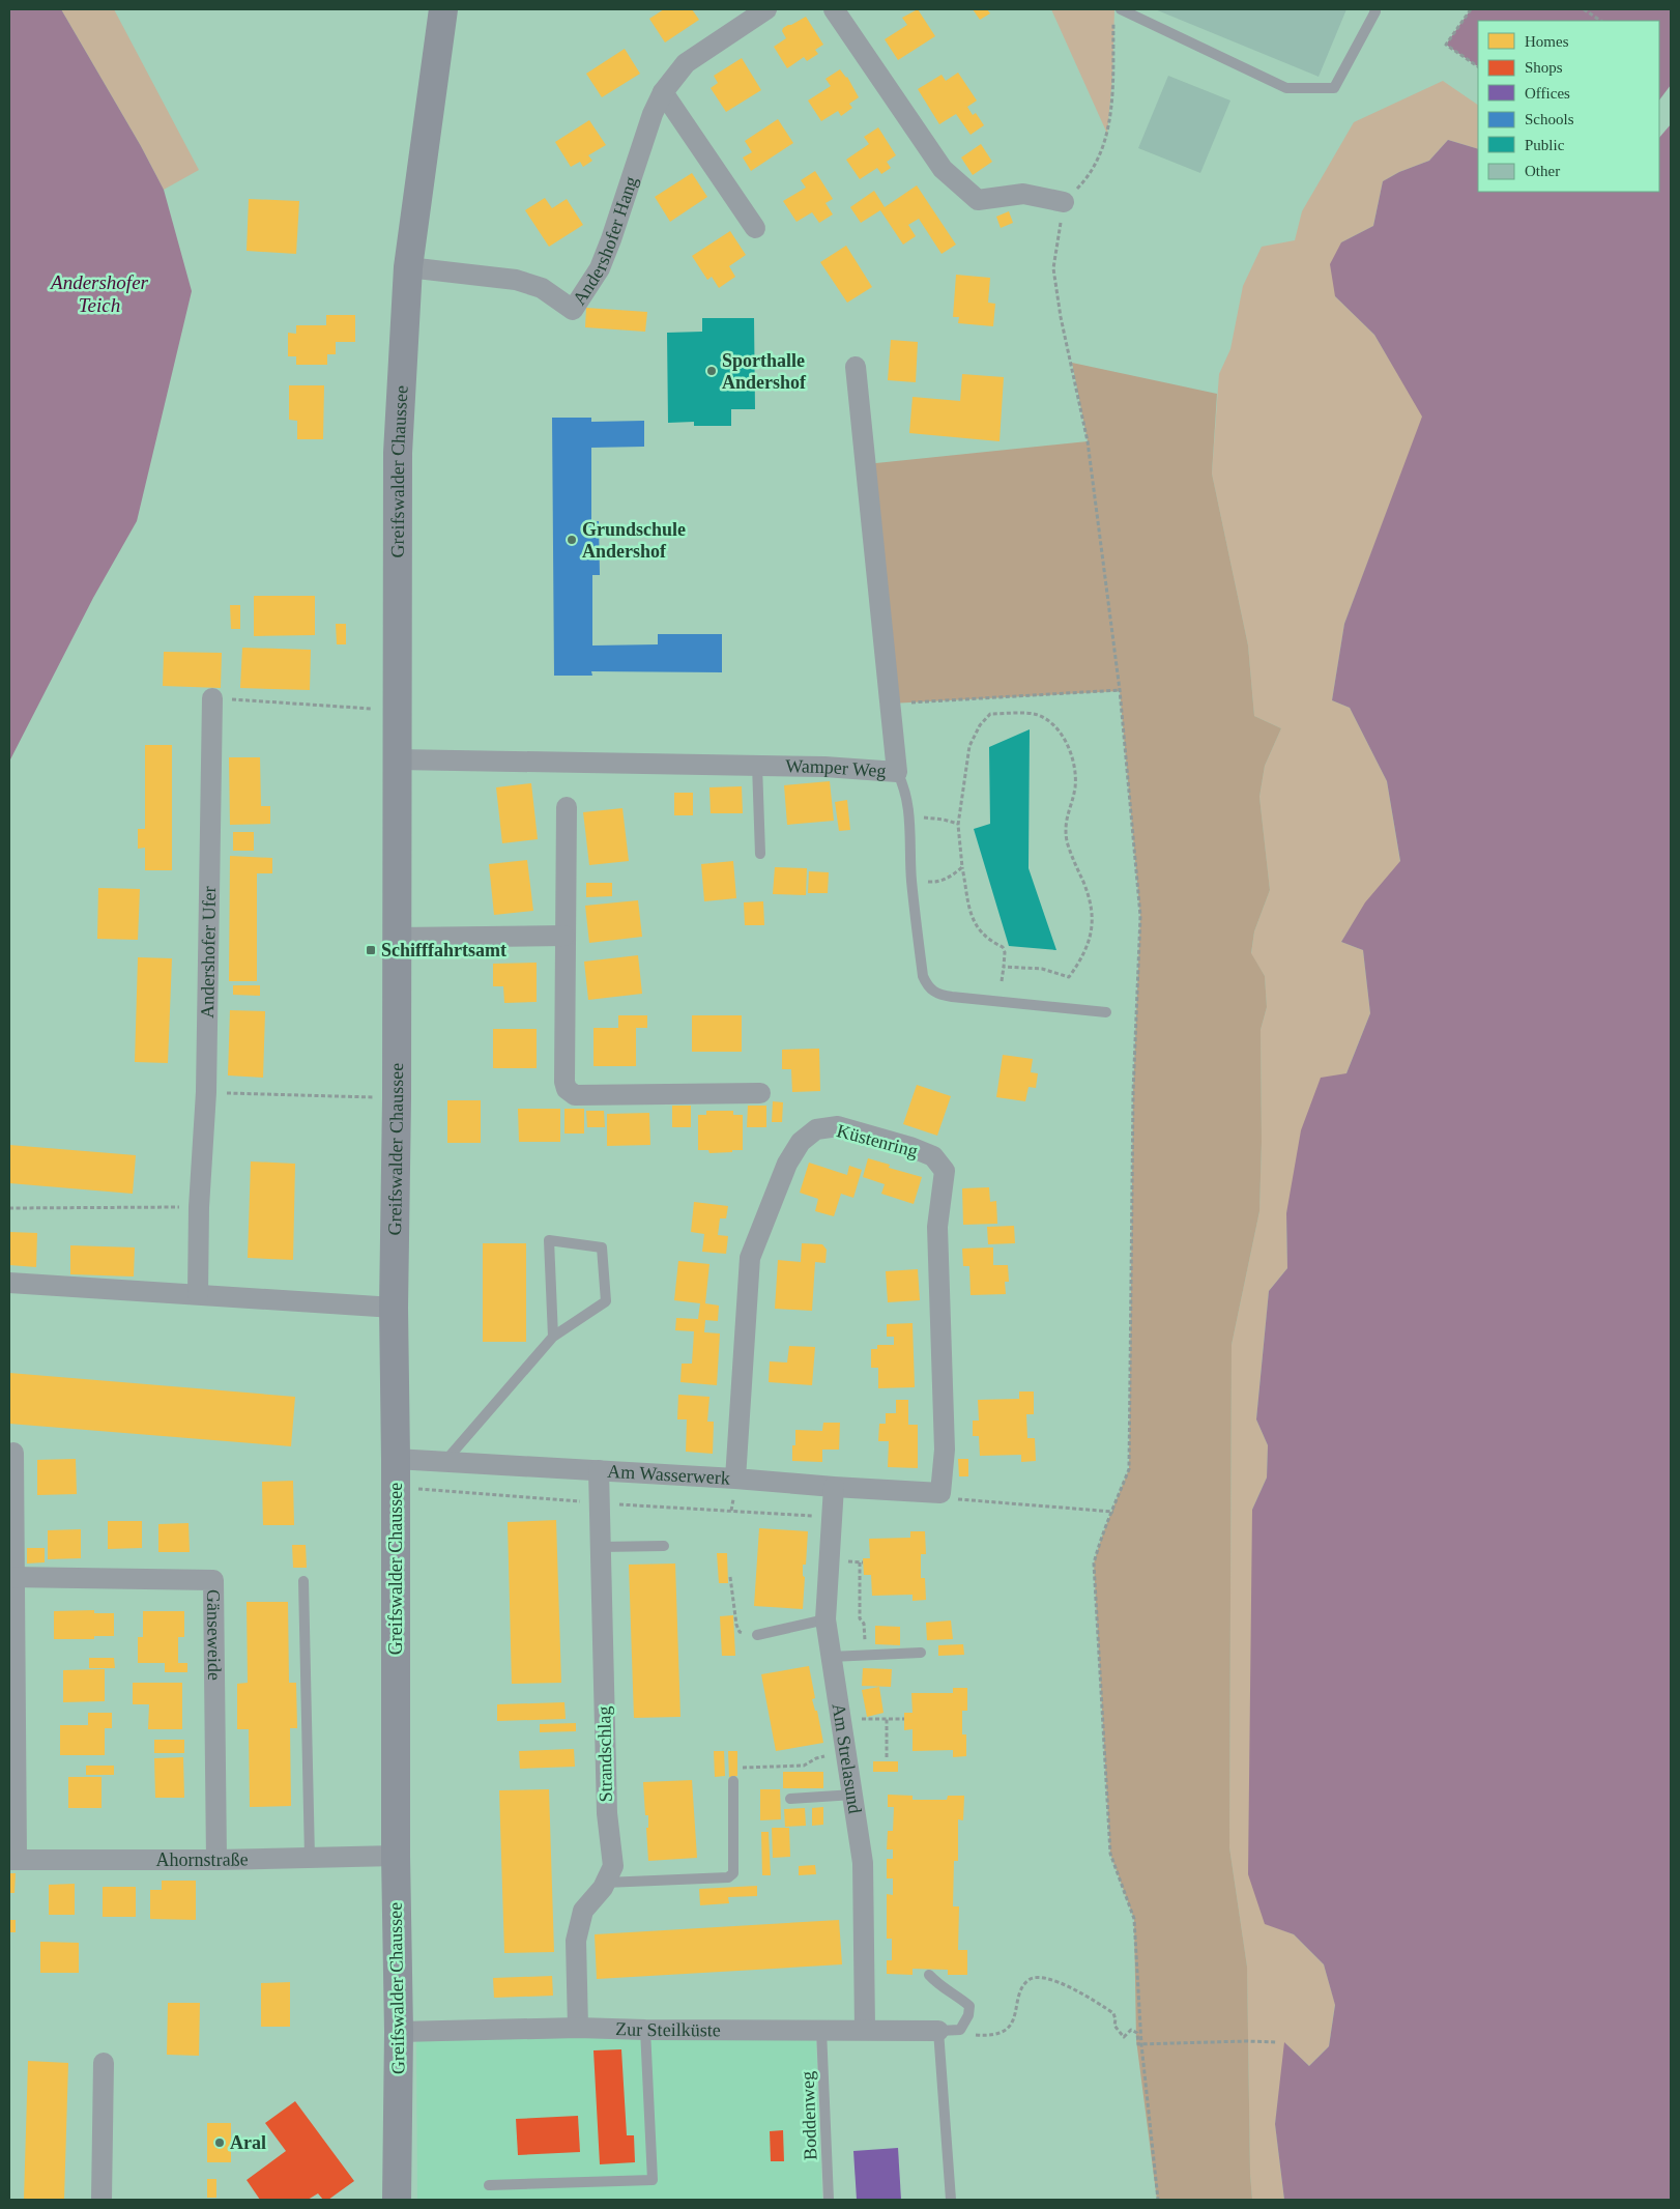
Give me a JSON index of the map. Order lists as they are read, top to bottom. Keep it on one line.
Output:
{"streets":{"main road":["Greifswalder Chaussee"],"street":["Andershofer Hang","Wamper Weg","Andershofer Ufer","Küstenring","Am Wasserwerk","Gänseweide","Strandschlag","Am Strelasund","Ahornstraße","Zur Steilküste"],"lane":["Boddenweg"]},"crossings":[["Andershofer Hang","Greifswalder Chaussee"],["Greifswalder Chaussee","Wamper Weg"],["Greifswalder Chaussee","Am Wasserwerk"],["Greifswalder Chaussee","Ahornstraße"],["Greifswalder Chaussee","Zur Steilküste"],["Küstenring","Am Wasserwerk"],["Am Wasserwerk","Strandschlag"],["Am Wasserwerk","Am Strelasund"],["Gänseweide","Ahornstraße"],["Strandschlag","Zur Steilküste"],["Am Strelasund","Zur Steilküste"],["Zur Steilküste","Boddenweg"]],"water":["Andershofer Teich"],"places":{"other":["Sporthalle Andershof","Grundschule Andershof","Aral"],"transit":["Schifffahrtsamt"]},"legend":["Homes","Shops","Offices","Schools","Public","Other"]}
